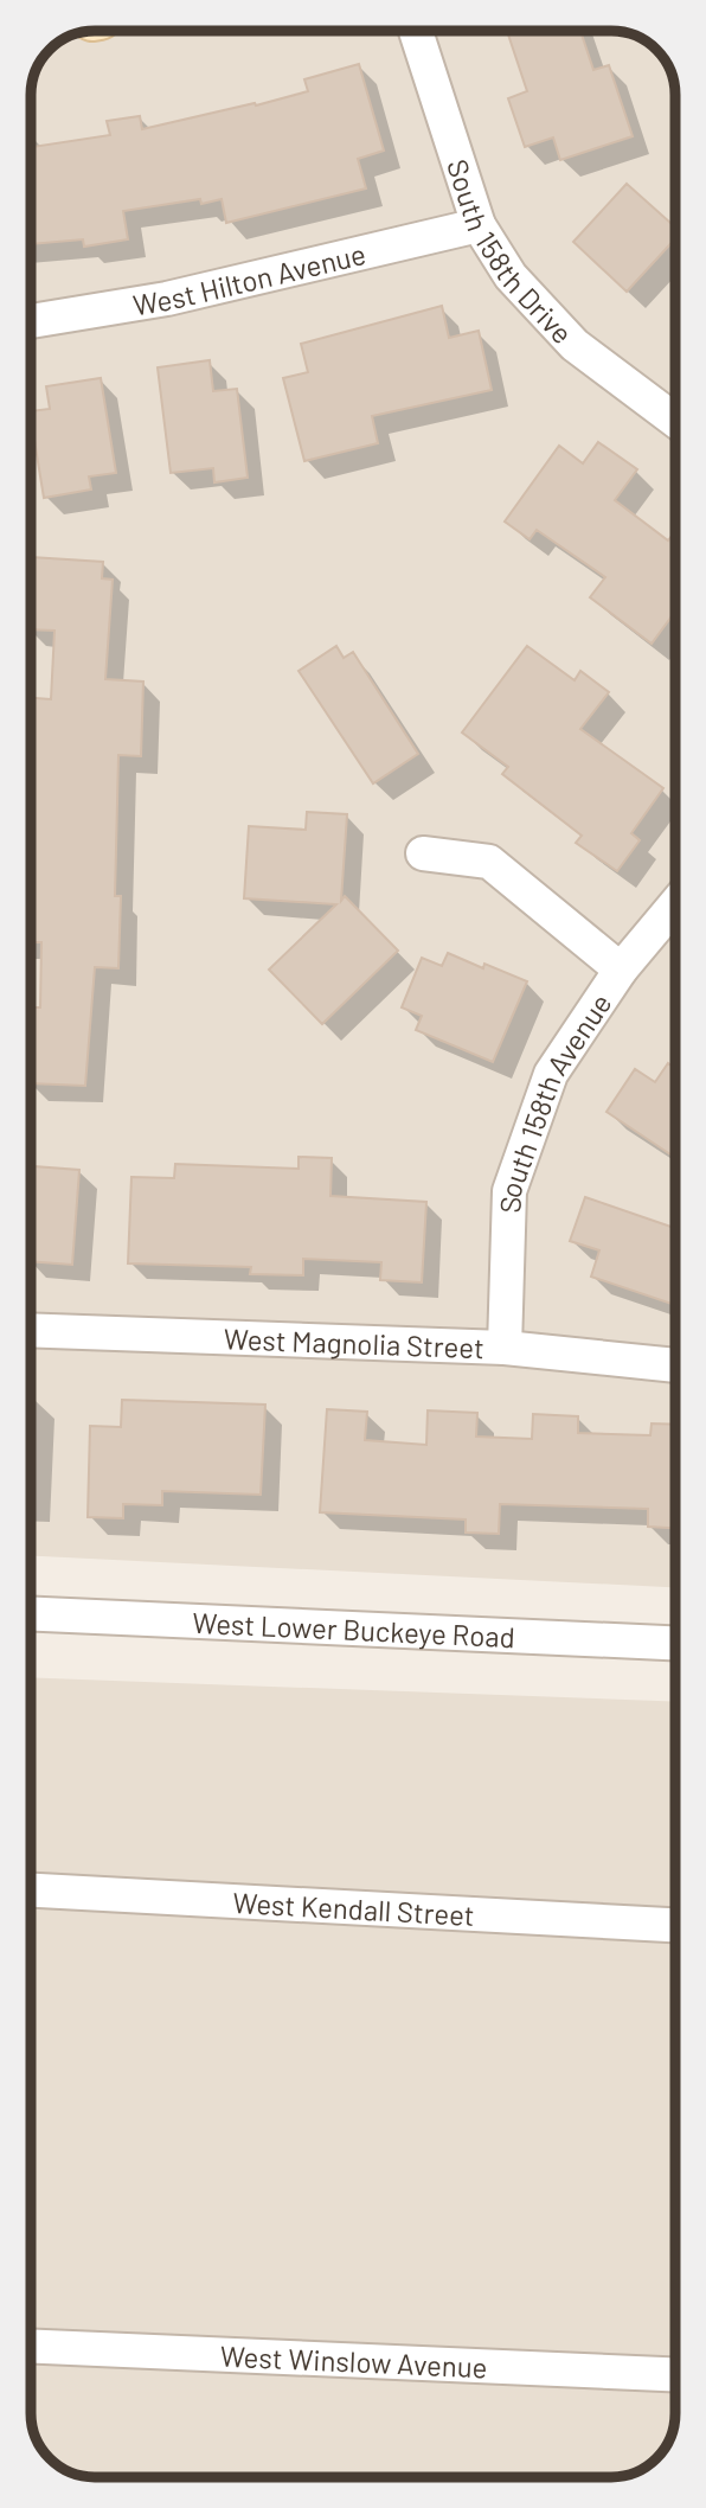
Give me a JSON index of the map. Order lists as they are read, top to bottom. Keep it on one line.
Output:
{"streets":{"street":["South 158th Drive","West Hilton Avenue","South 158th Avenue","West Magnolia Street","West Lower Buckeye Road","West Kendall Street","West Winslow Avenue"]},"crossings":[["South 158th Drive","West Hilton Avenue"],["South 158th Avenue","West Magnolia Street"]]}
